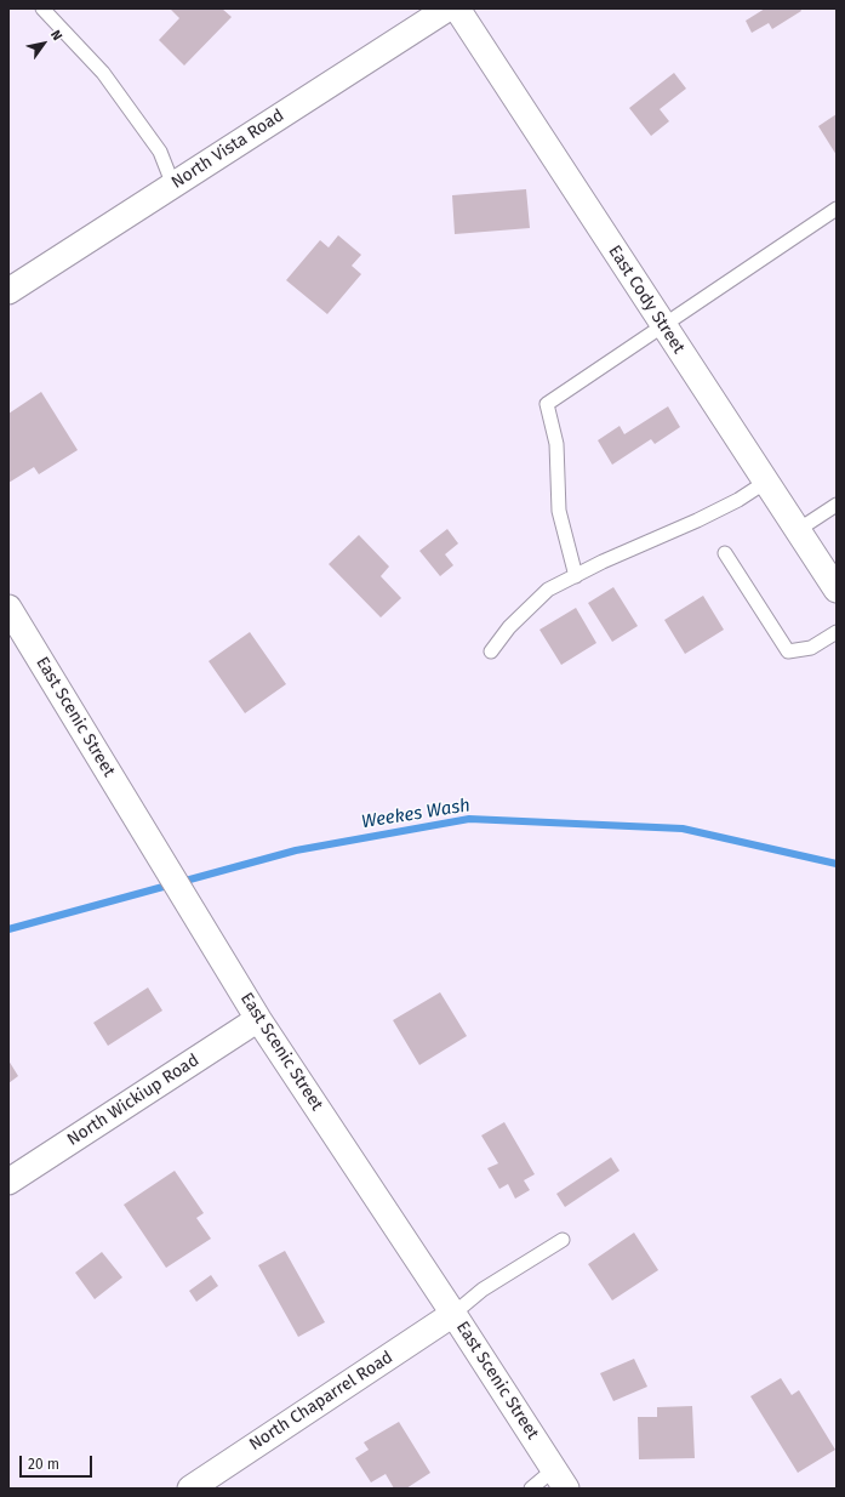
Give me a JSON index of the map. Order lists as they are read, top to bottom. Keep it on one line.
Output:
{"streets":{"street":["North Vista Road","East Cody Street","East Scenic Street","North Wickiup Road","North Chaparrel Road"]},"crossings":[["East Scenic Street","North Wickiup Road"],["East Scenic Street","North Chaparrel Road"]],"water":["Weekes Wash"],"scale_bar":"20 m","north":"top right"}
